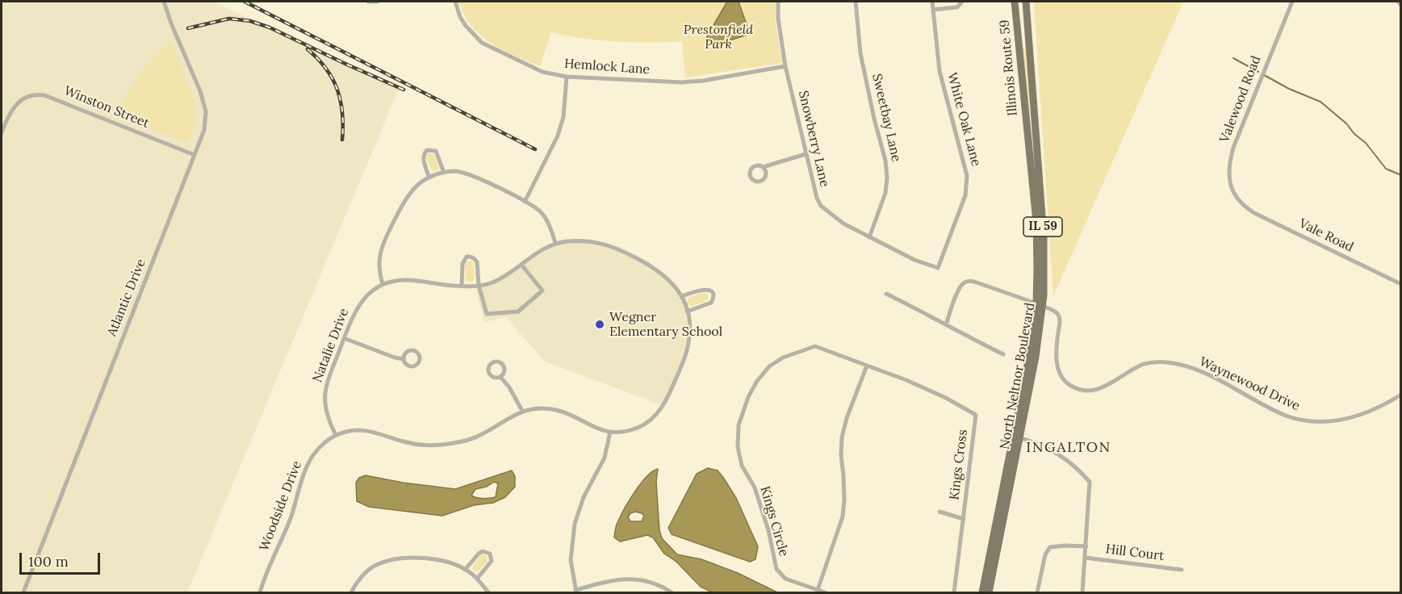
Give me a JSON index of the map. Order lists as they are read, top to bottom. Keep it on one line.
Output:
{"streets":{"main road":["Illinois Route 59","IL 59","North Neltnor Boulevard"],"street":["Hemlock Lane","Valewood Road","Winston Street","Sweetbay Lane","White Oak Lane","Snowberry Lane","Vale Road","Atlantic Drive","Natalie Drive","Waynewood Drive","Kings Cross","Woodside Drive","Kings Circle","Hill Court"]},"crossings":[["Hemlock Lane","Snowberry Lane"],["Illinois Route 59","North Neltnor Boulevard"],["Valewood Road","Vale Road"],["Winston Street","Atlantic Drive"],["Sweetbay Lane","Snowberry Lane"],["White Oak Lane","Snowberry Lane"],["Natalie Drive","Woodside Drive"],["North Neltnor Boulevard","Waynewood Drive"],["Kings Cross","Kings Circle"]],"districts":["INGALTON"],"parks":["Prestonfield Park"],"places":["Wegner Elementary School"],"scale_bar":"100 m"}
